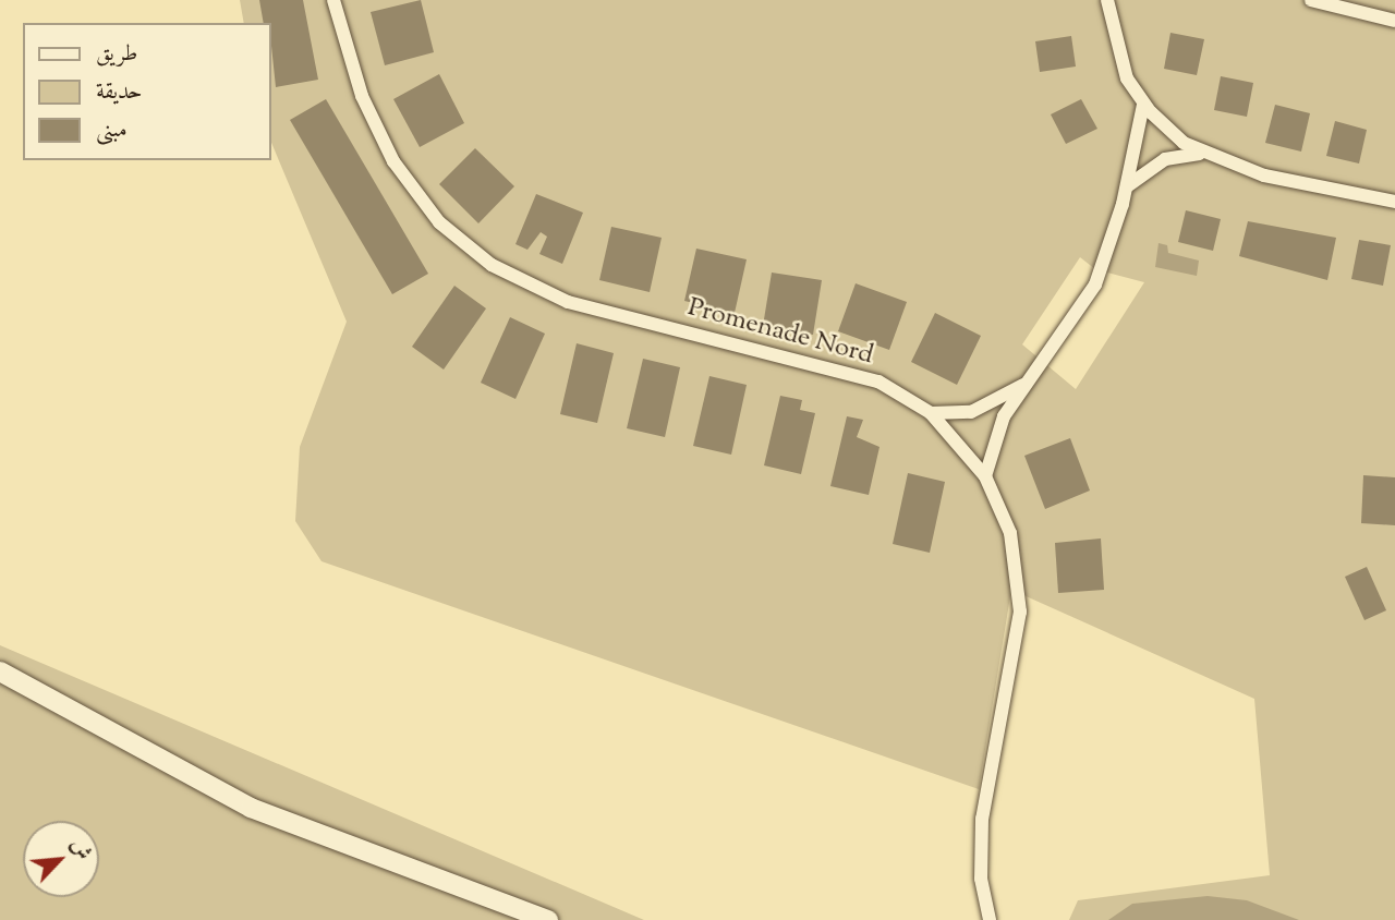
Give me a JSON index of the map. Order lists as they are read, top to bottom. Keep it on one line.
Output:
{"streets":{"street":["Promenade Nord"]},"legend":["طريق","حديقة","مبنى"],"north":"top right"}
